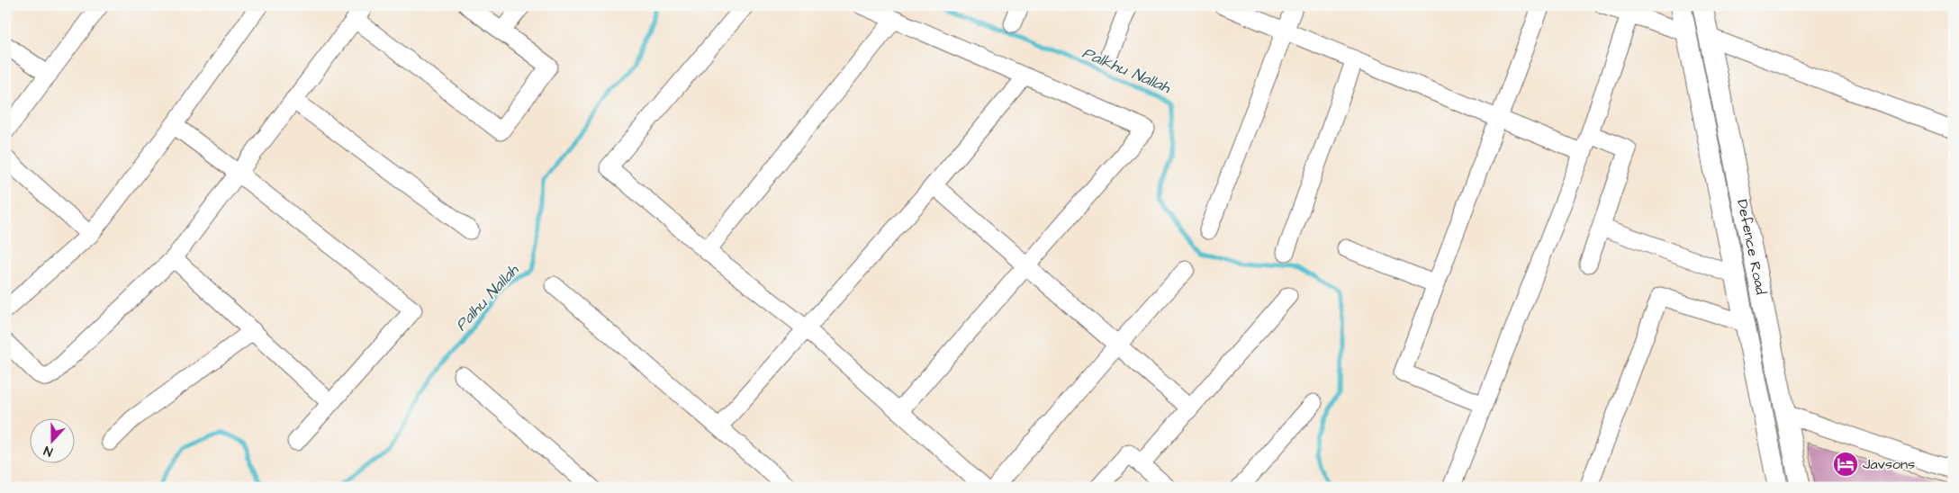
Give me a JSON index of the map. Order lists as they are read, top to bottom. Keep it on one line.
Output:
{"streets":{"main road":["Defence Road"]},"water":["Palkhu Nallah","Palhu Nallah"],"places":{"hotel":["Javsons"]},"north":"bottom"}
